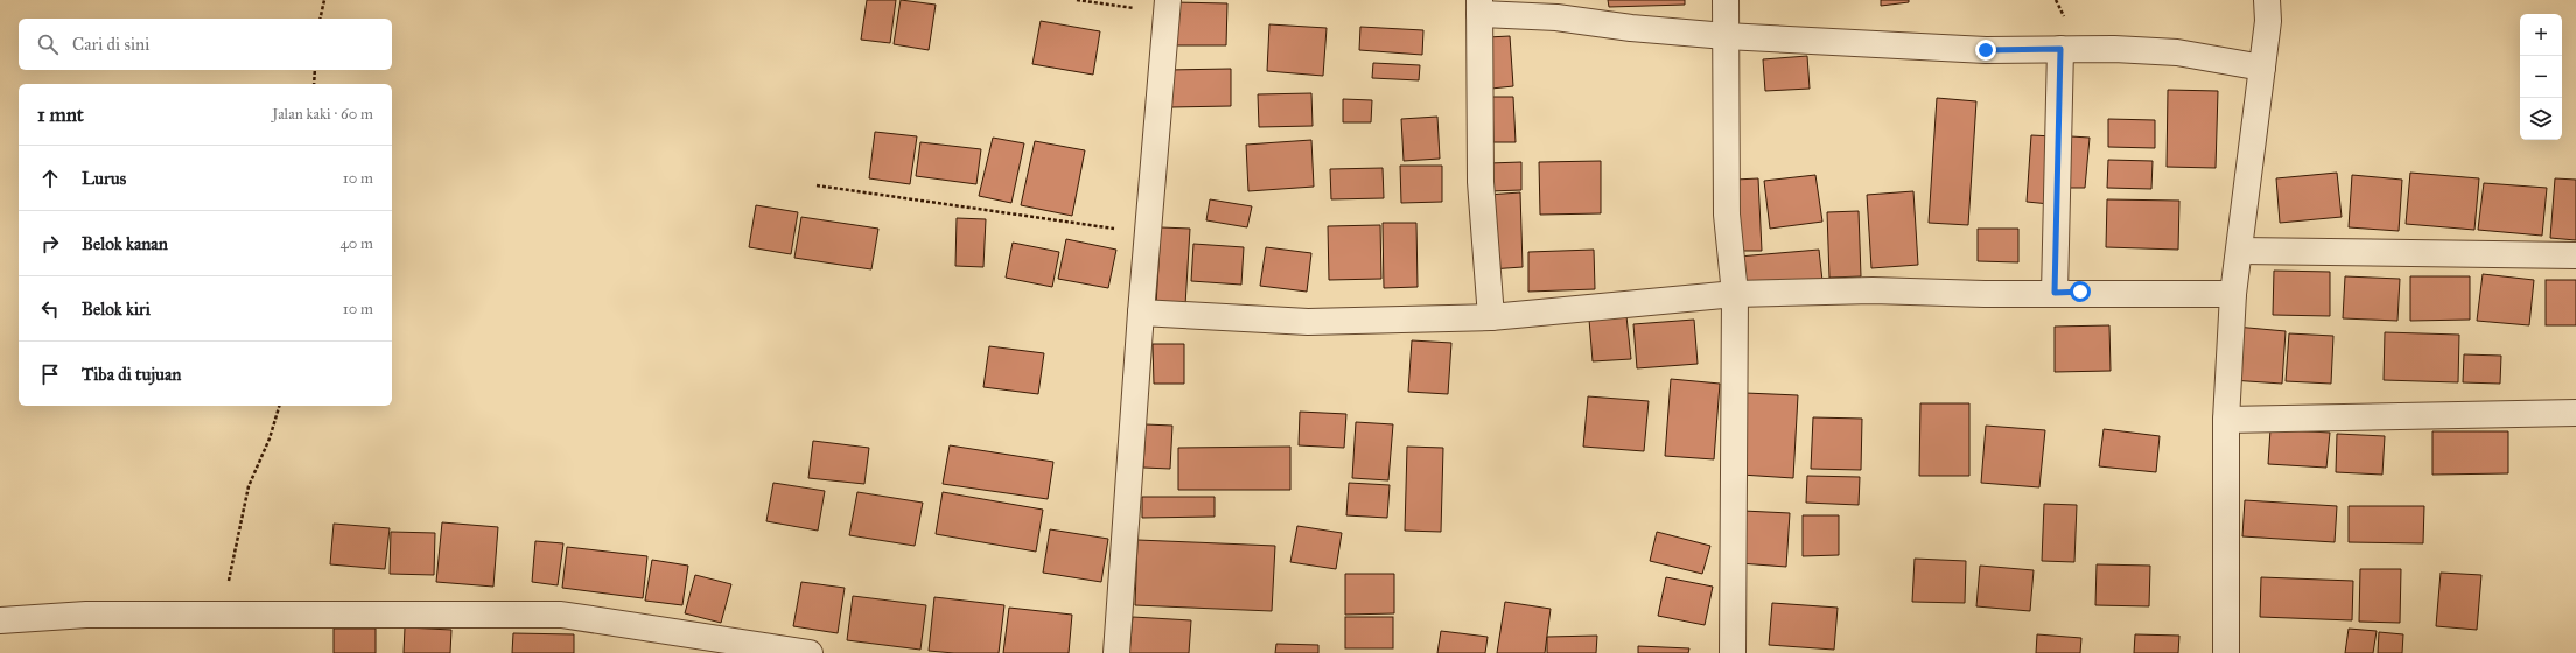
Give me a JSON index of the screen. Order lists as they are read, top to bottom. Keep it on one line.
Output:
{"page":{"map_buttons":["+","−"],"search":"Cari di sini","heading":["1 mnt","Jalan kaki · 60 m"],"list":[["Lurus","10 m"],["Belok kanan","40 m"],["Belok kiri","10 m"],"Tiba di tujuan"]}}
